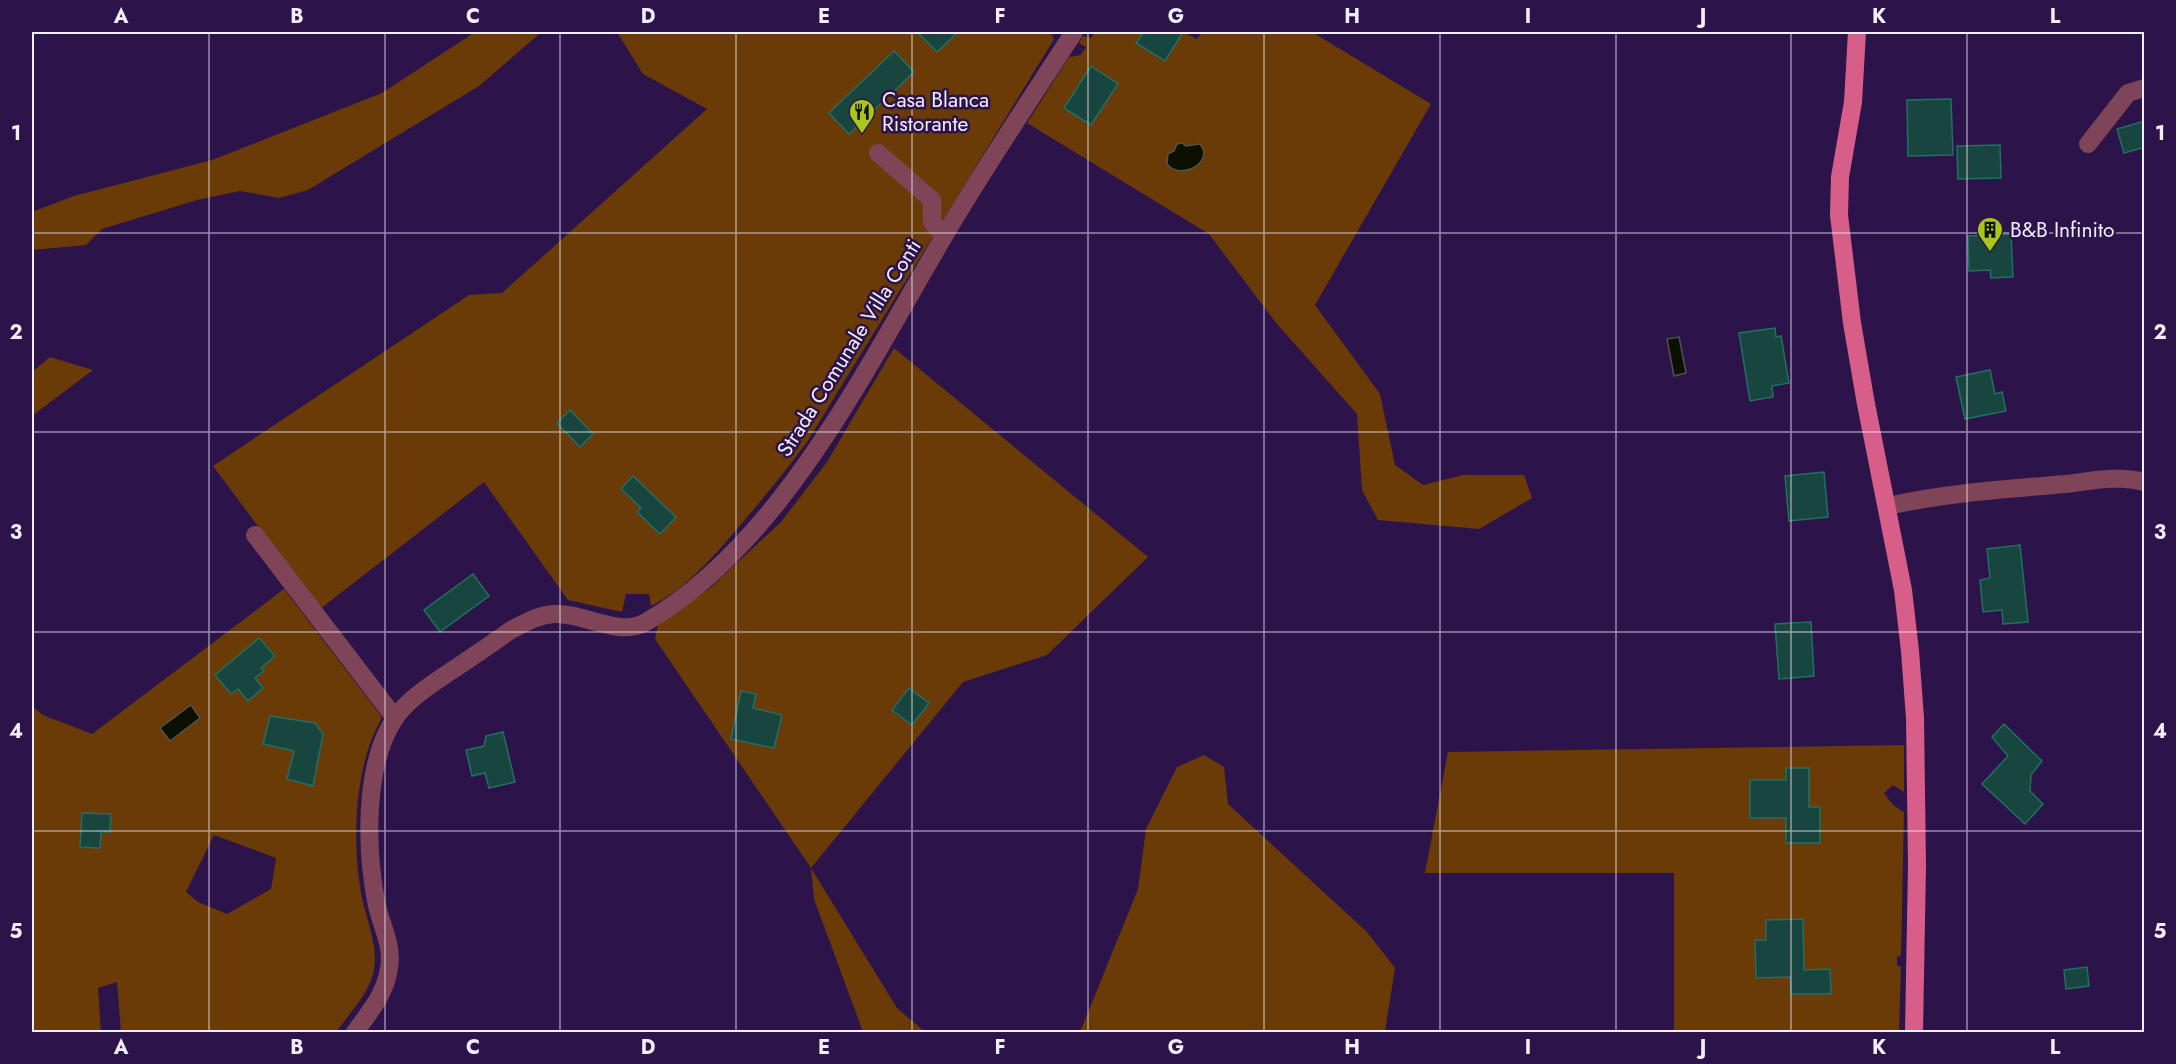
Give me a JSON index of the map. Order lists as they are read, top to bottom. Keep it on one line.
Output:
{"streets":{"street":["Strada Comunale Villa Conti"]},"places":{"restaurant":["Casa Blanca Ristorante"],"building":["B&B Infinito"]},"grid":{"columns":["A","B","C","D","E","F","G","H","I","J","K","L"],"rows":["1","2","3","4","5"]}}
